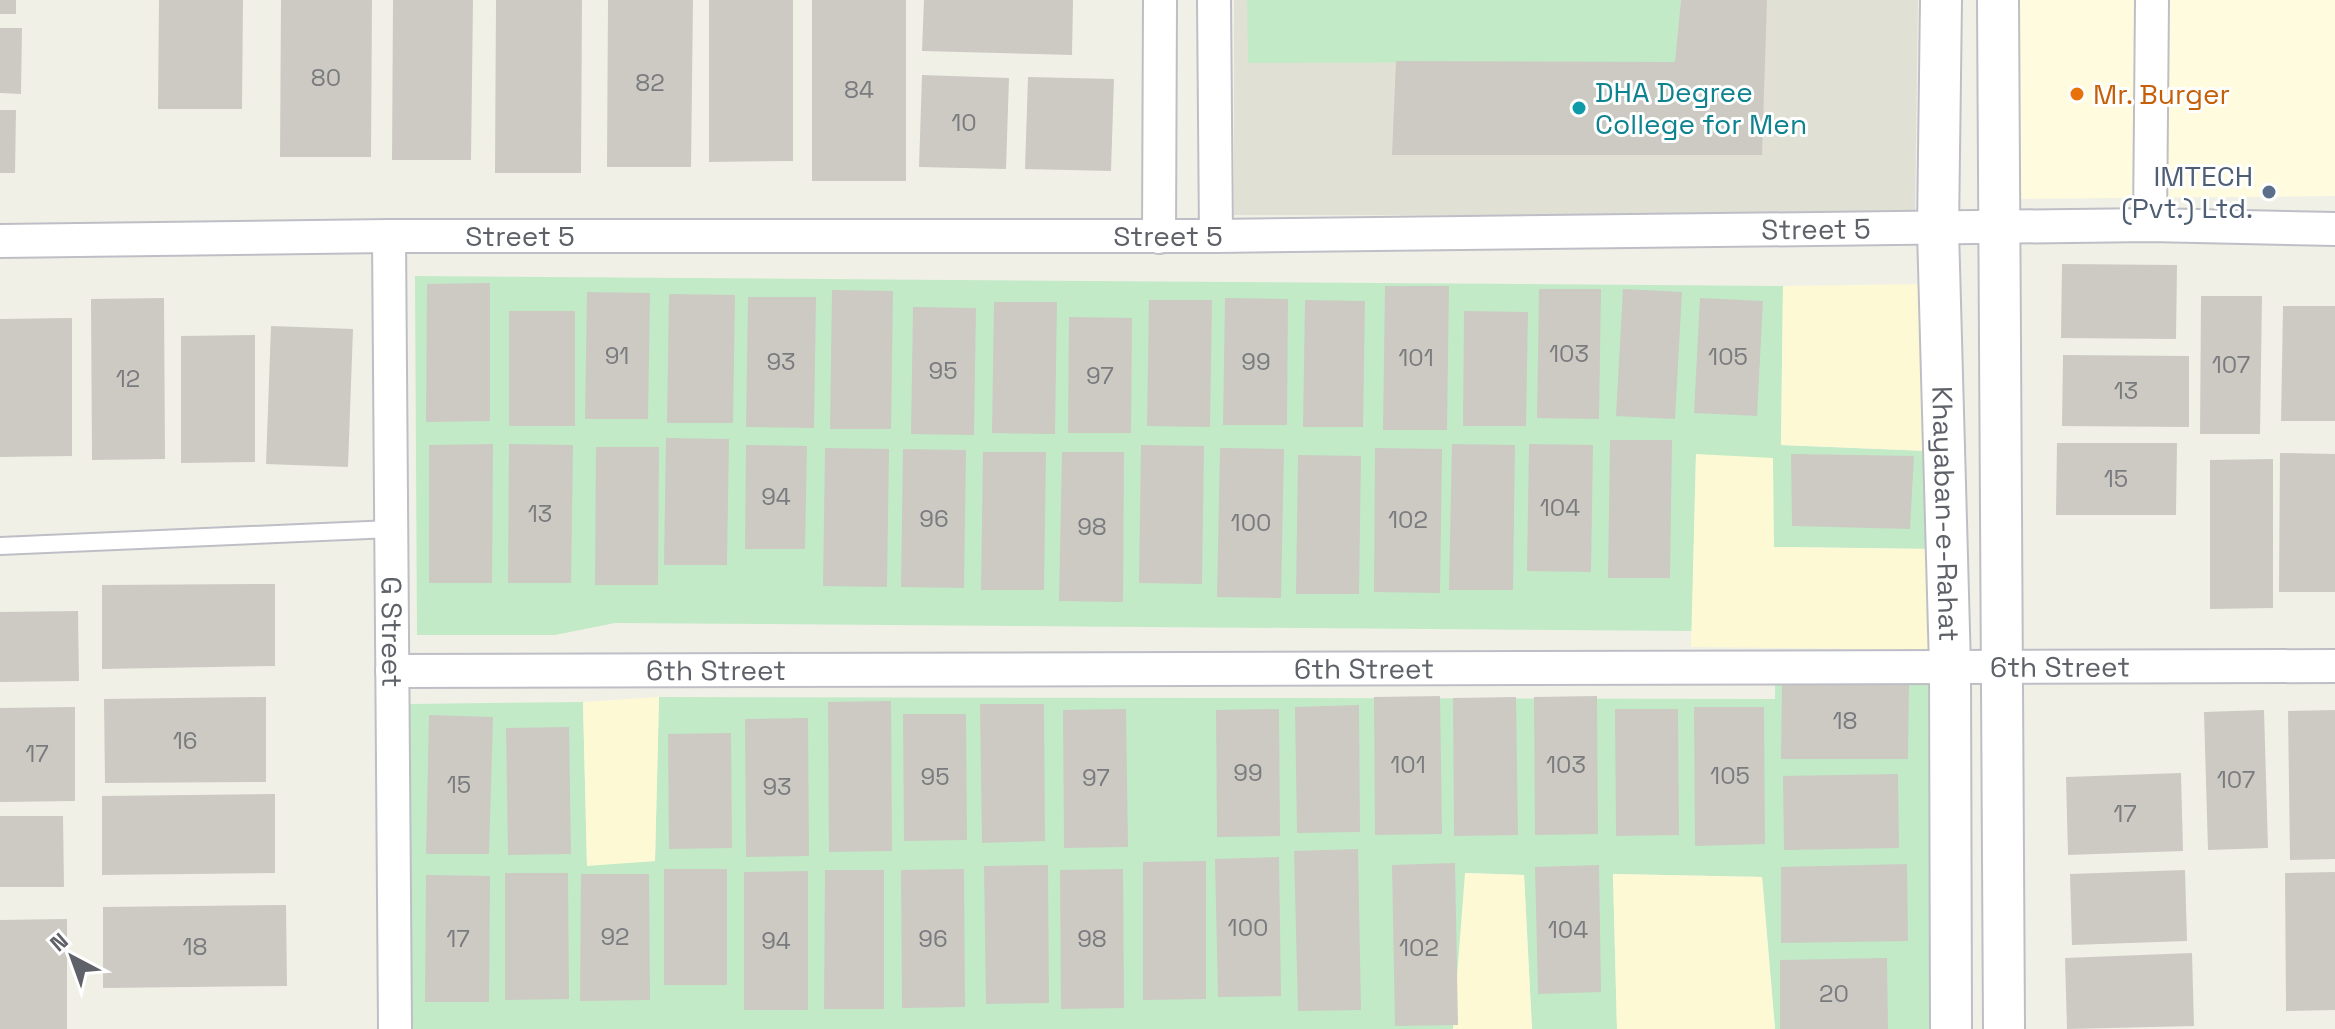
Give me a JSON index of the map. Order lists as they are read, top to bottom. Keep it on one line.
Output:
{"streets":{"street":["Street 5","Khayaban-e-Rahat","G Street","6th Street"]},"crossings":[["Street 5","Khayaban-e-Rahat"],["Street 5","G Street"],["Khayaban-e-Rahat","6th Street"],["G Street","6th Street"]],"places":["Mr. Burger","DHA Degree College for Men","IMTECH (Pvt.) Ltd."],"house_numbers":["80","82","84","10","103","91","105","101","93","99","107","95","97","12","13","15","94","104","13","96","102","100","98","18","16","17","101","103","99","105","95","97","107","15","93","17","100","104","92","17","96","98","94","18","102","20"],"north":"top left"}
